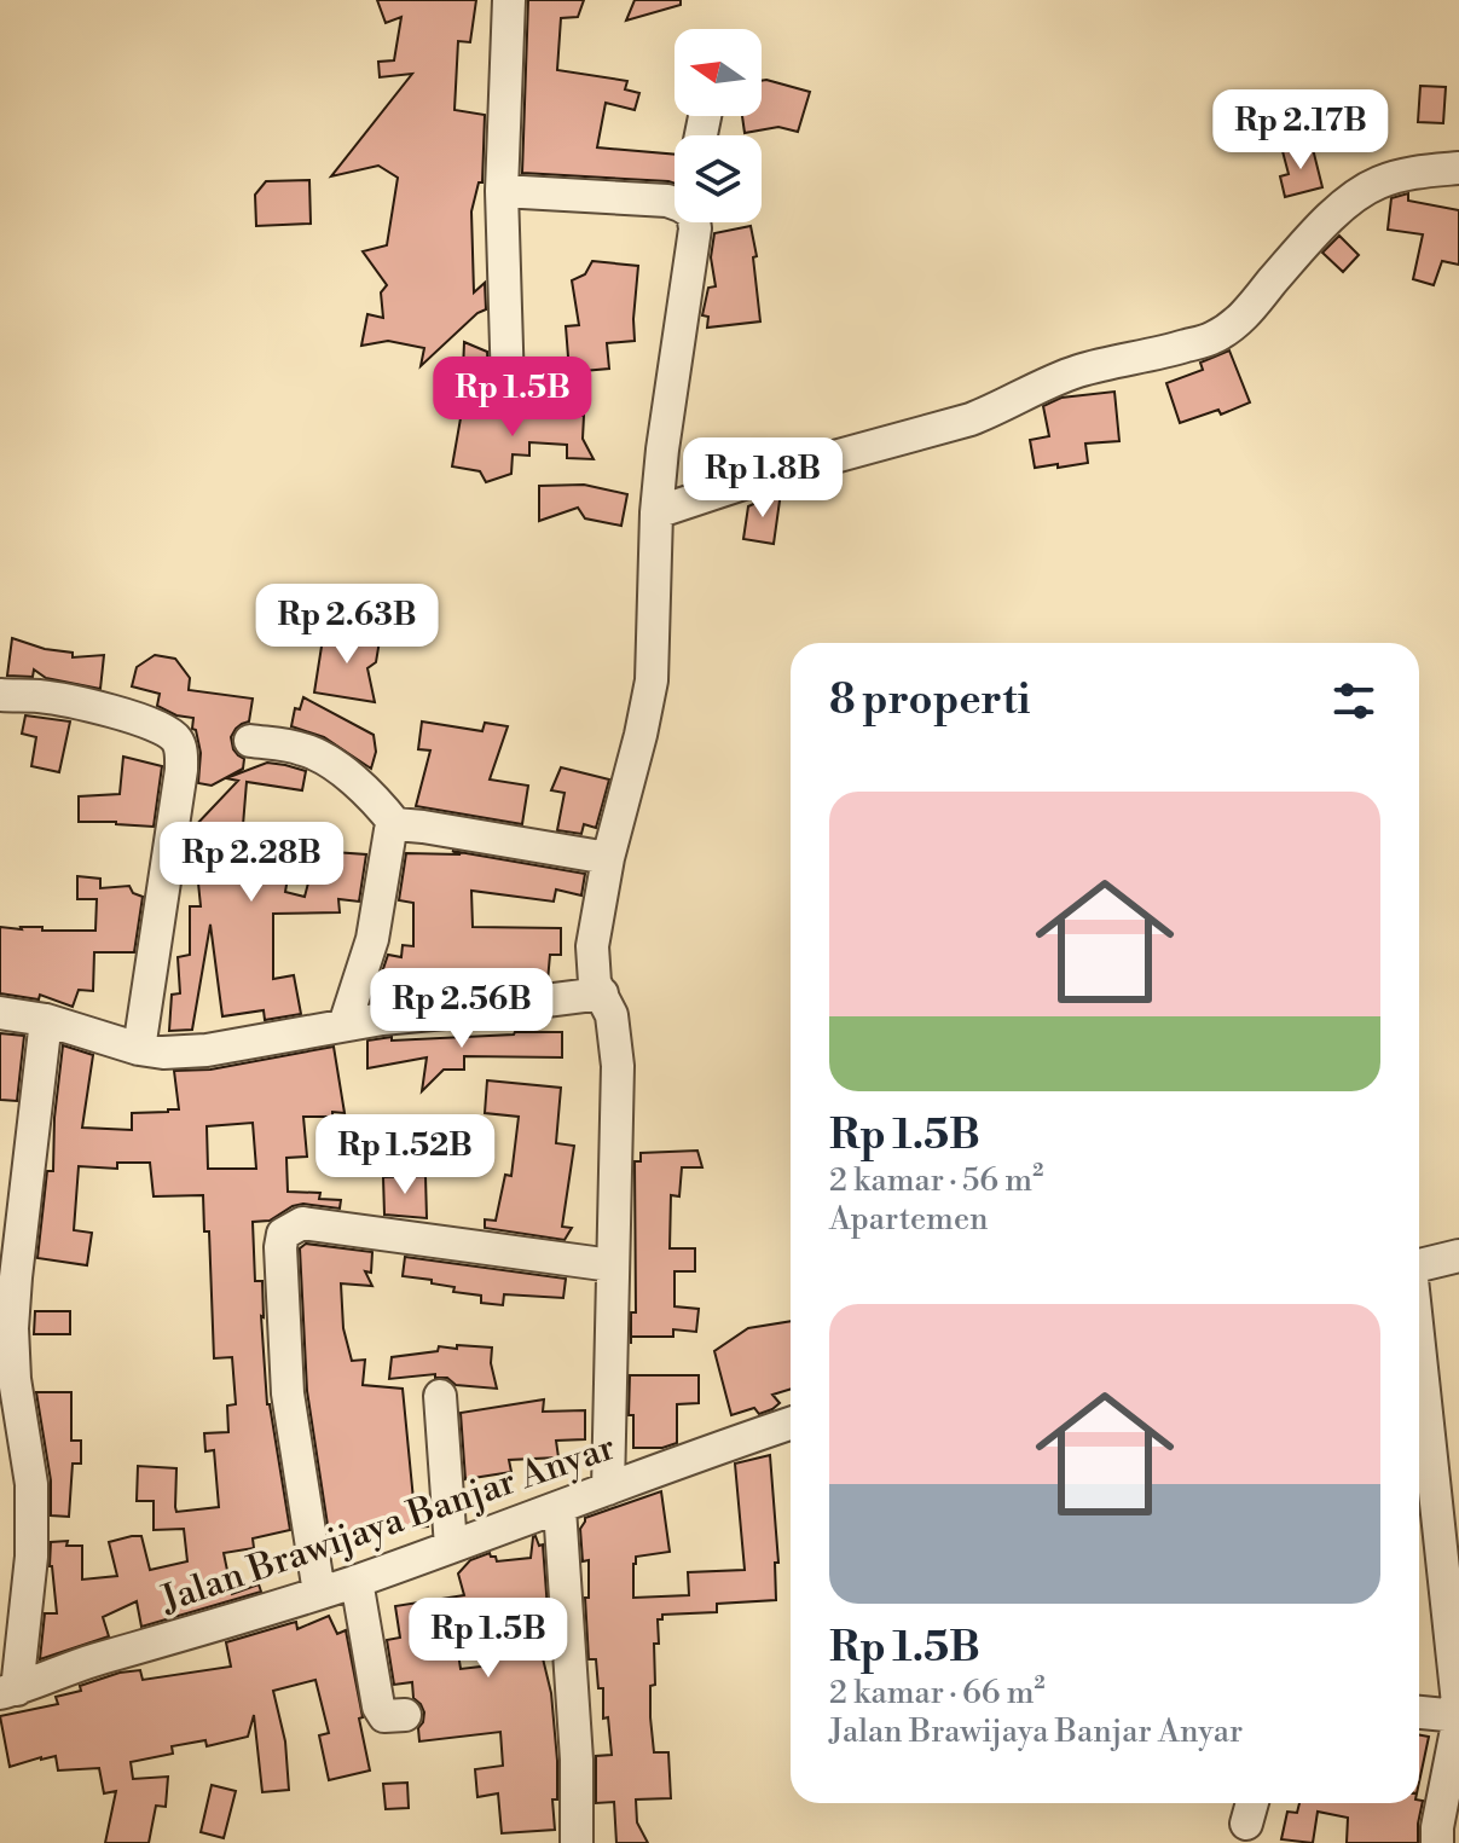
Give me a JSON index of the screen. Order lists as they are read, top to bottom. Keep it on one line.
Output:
{"streets":{"street":["Jalan Brawijaya Banjar Anyar"]},"north":"left","page":{"price":["Rp 2.17B","Rp 1.5B","Rp 1.8B","Rp 2.63B","Rp 2.28B","Rp 2.56B","Rp 1.52B","Rp 1.5B"],"heading":"8 properti","list":[{"name":"Rp 1.5B","note":"2 kamar · 56 m² · Apartemen"},{"name":"Rp 1.5B","note":"2 kamar · 66 m² · Jalan Brawijaya Banjar Anyar"}]}}
